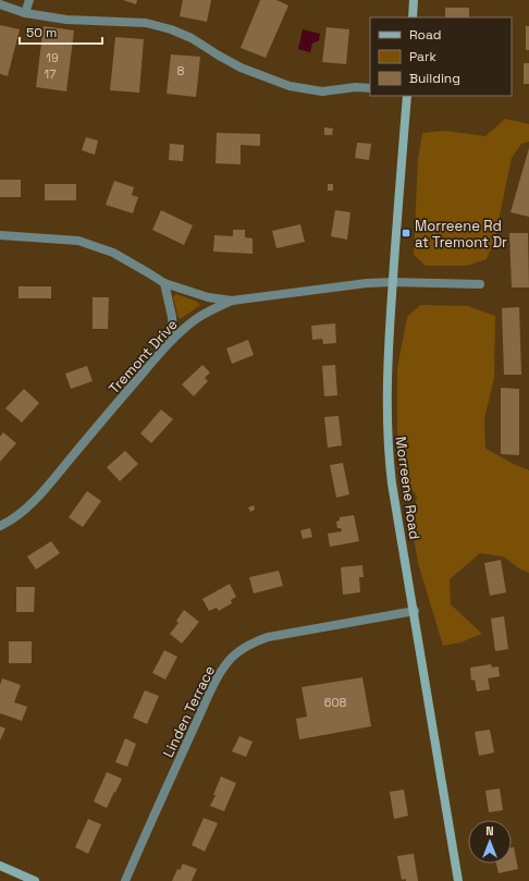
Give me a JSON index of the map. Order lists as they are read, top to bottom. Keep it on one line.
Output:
{"streets":{"street":["Tremont Drive","Morreene Road","Linden Terrace"]},"crossings":[["Tremont Drive","Morreene Road"],["Morreene Road","Linden Terrace"]],"places":{"transit":["Morreene Rd at Tremont Dr"]},"house_numbers":["19","8","17","608"],"legend":["Road","Park","Building"],"scale_bar":"50 m","north":"top"}
